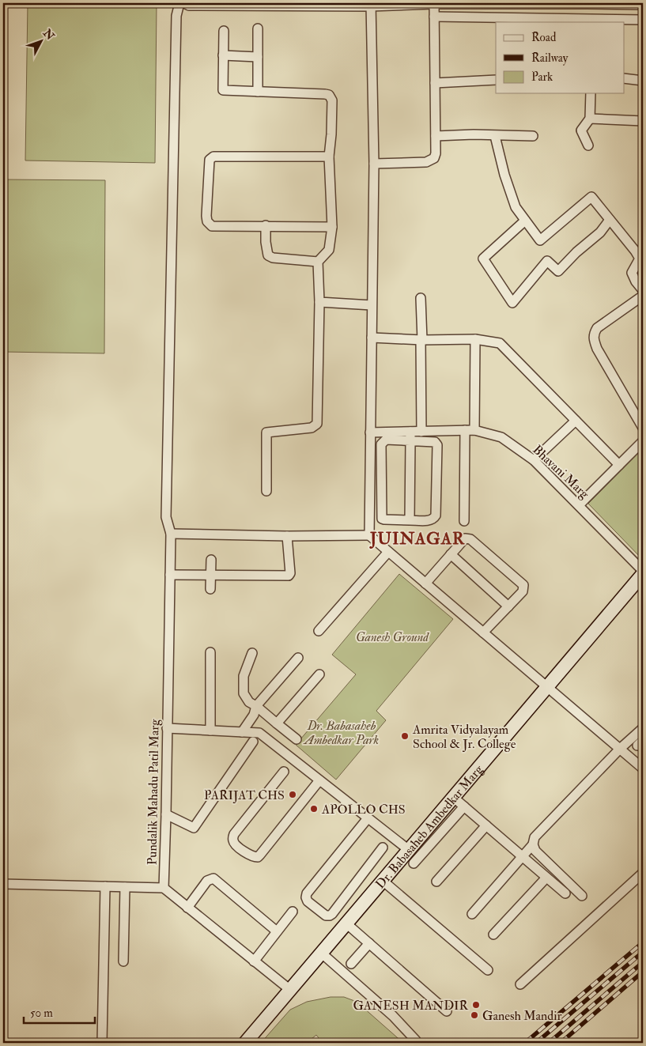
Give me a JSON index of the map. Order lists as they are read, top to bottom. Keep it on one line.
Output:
{"streets":{"main road":["Dr. Babasaheb Ambedkar Marg"],"street":["Bhavani Marg","Pundalik Mahadu Patil Marg"]},"crossings":[["Bhavani Marg","Dr. Babasaheb Ambedkar Marg"]],"districts":["JUINAGAR"],"parks":["Ganesh Ground","Dr. Babasaheb Ambedkar Park"],"places":["Amrita Vidyalayam School & Jr. College","PARIJAT CHS","APOLLO CHS","GANESH MANDIR","Ganesh Mandir"],"legend":["Road","Railway","Park"],"scale_bar":"50 m","north":"top right"}
